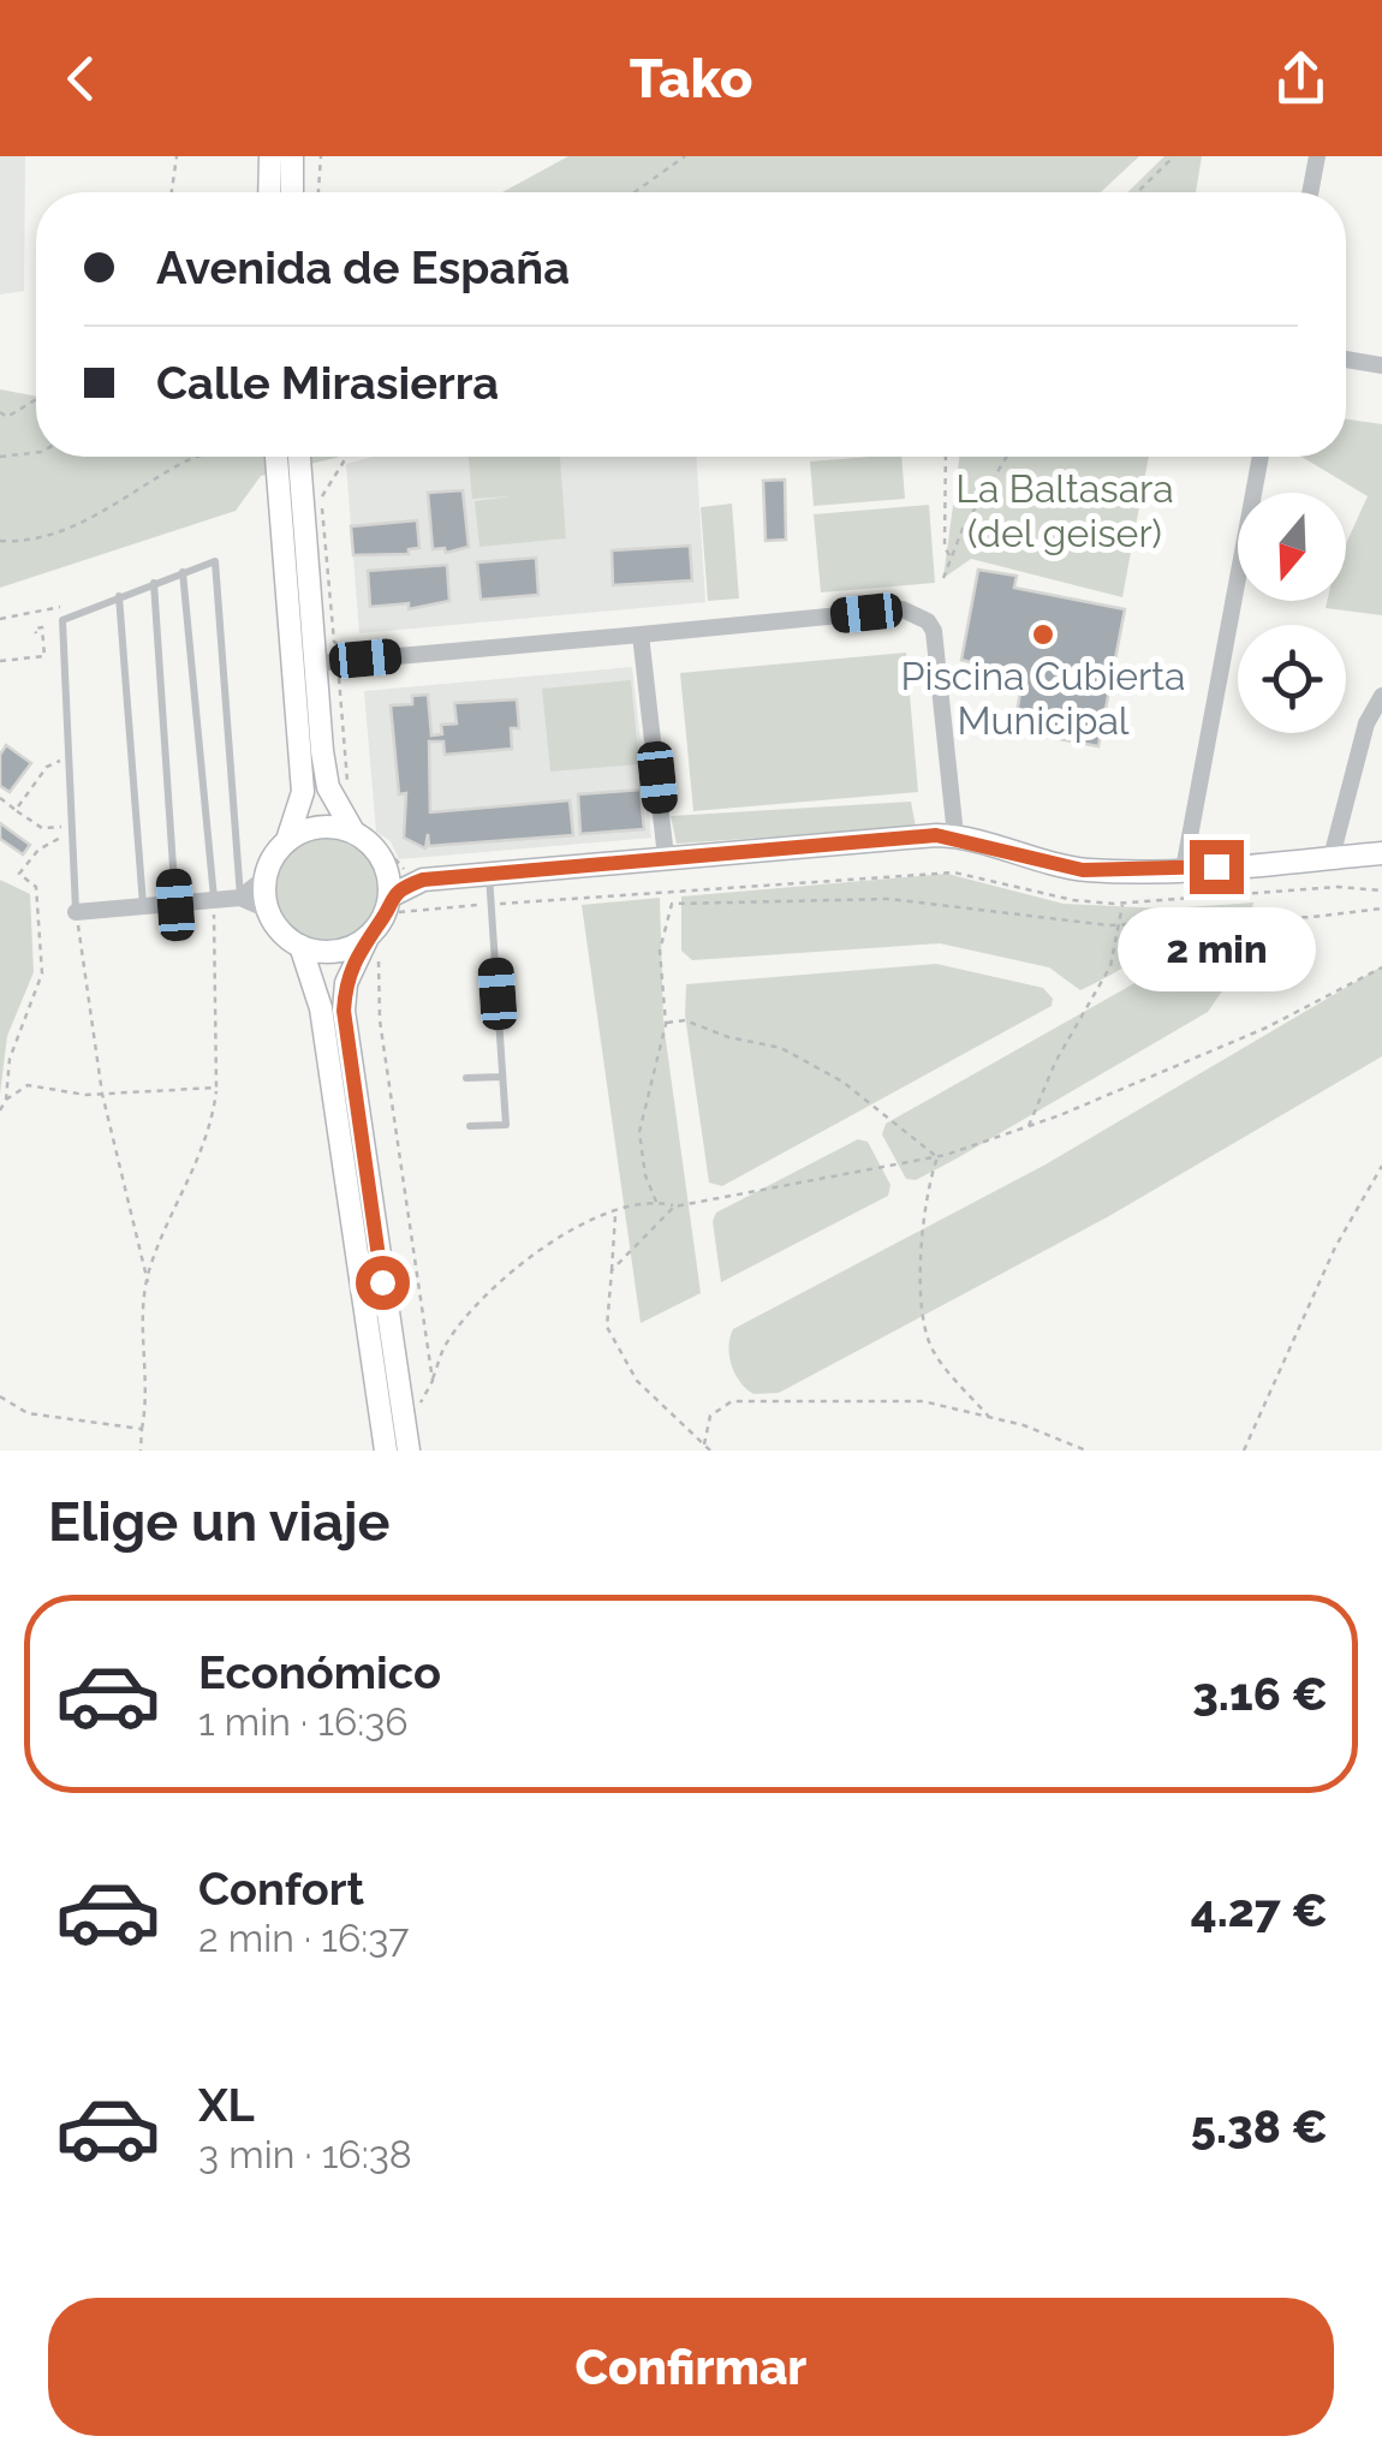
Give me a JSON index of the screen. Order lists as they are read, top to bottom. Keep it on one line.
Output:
{"parks":["La Baltasara (del geiser)"],"places":["Piscina Cubierta Municipal"],"north":"bottom","page":{"header":"Tako","banner":["Avenida de España","Calle Mirasierra"],"bubble":"2 min","heading":"Elige un viaje","list":[{"name":"Económico","note":"1 min · 16:36","value":"3.16 €"},{"name":"Confort","note":"2 min · 16:37","value":"4.27 €"},{"name":"XL","note":"3 min · 16:38","value":"5.38 €"}],"buttons":"Confirmar"}}
